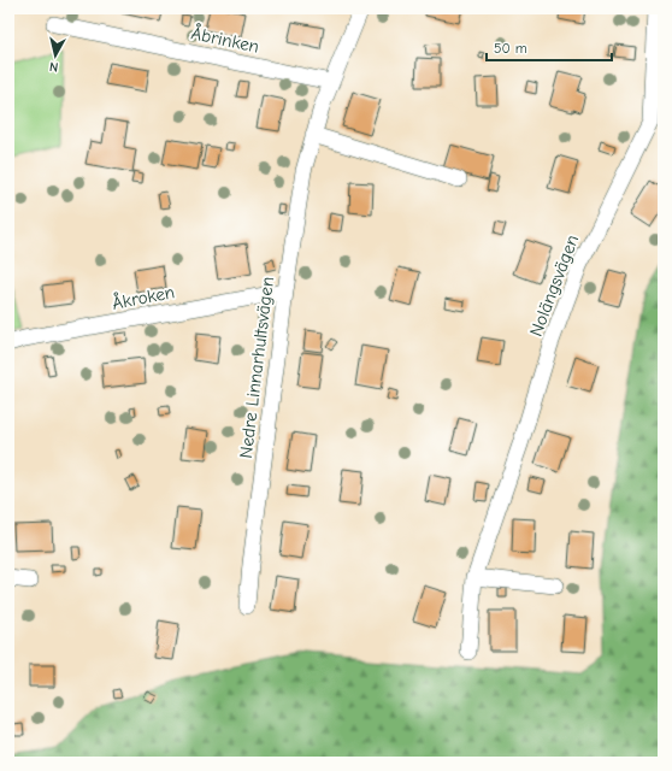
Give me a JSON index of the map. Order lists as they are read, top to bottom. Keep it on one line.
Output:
{"streets":{"street":["Åbrinken","Nolängsvägen","Åkroken","Nedre Linnarhultsvägen"]},"crossings":[["Åbrinken","Nedre Linnarhultsvägen"],["Åkroken","Nedre Linnarhultsvägen"]],"scale_bar":"50 m","north":"bottom"}
